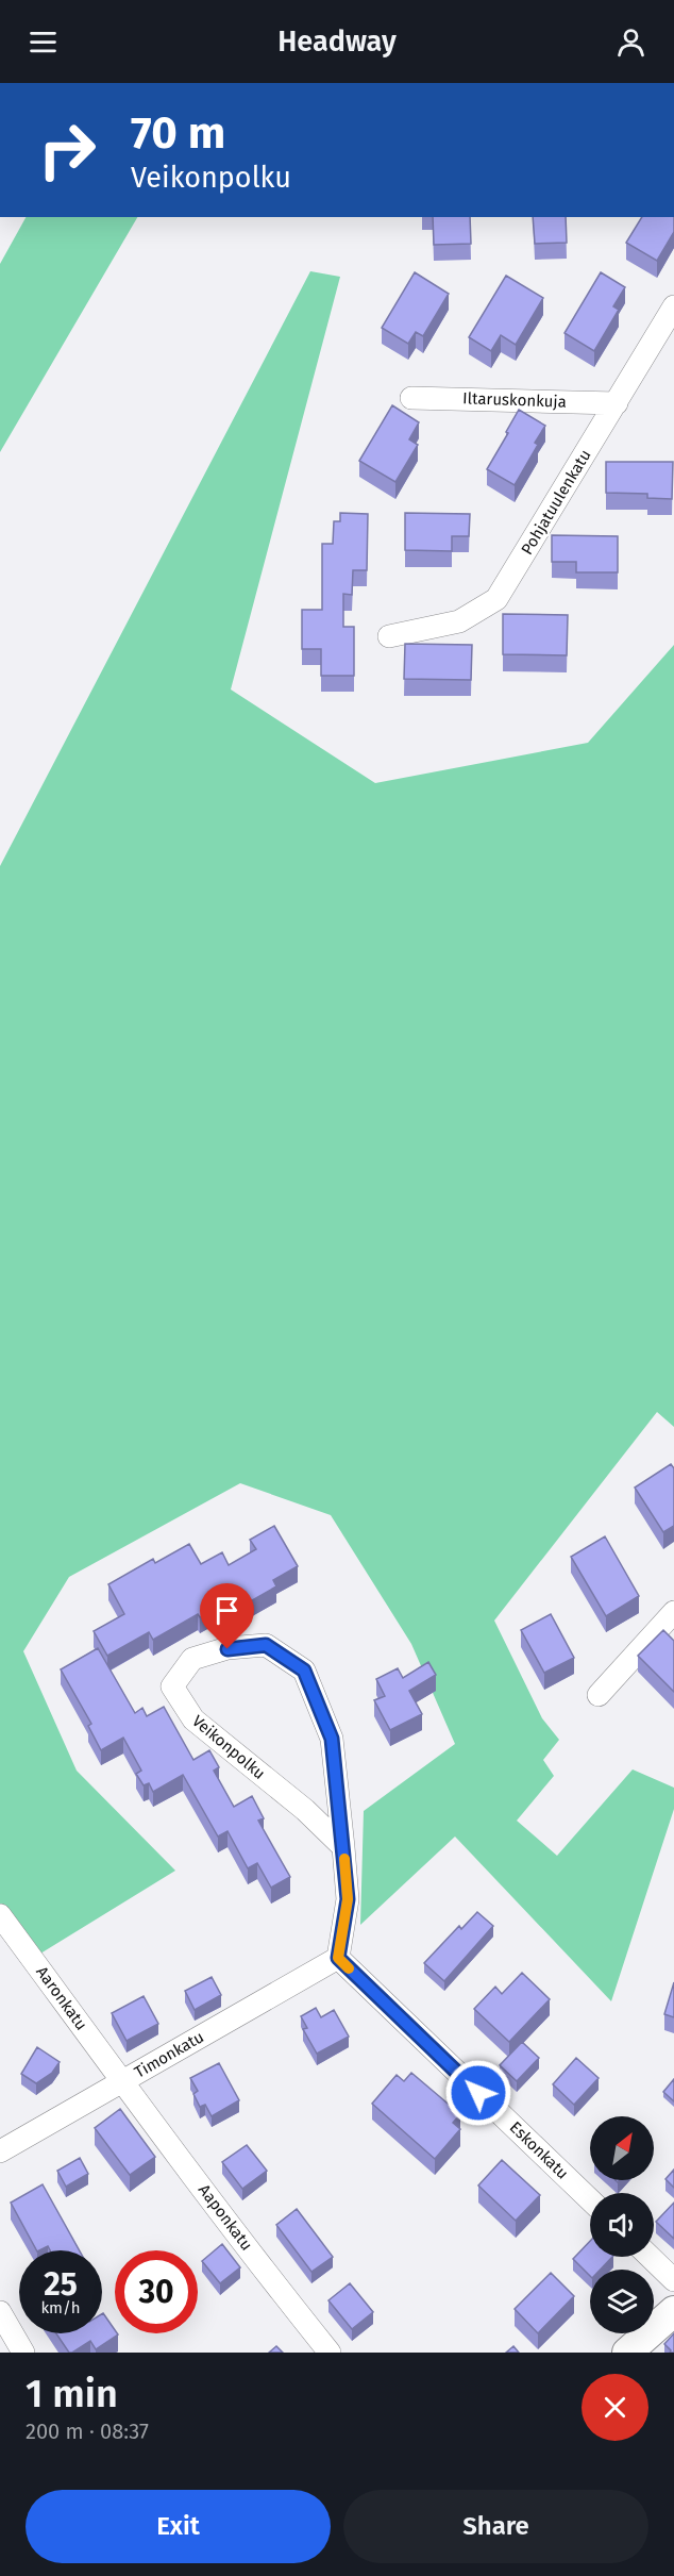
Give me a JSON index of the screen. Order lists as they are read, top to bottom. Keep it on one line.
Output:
{"streets":{"street":["Iltaruskonkuja","Pohjatuulenkatu","Veikonpolku","Aaronkatu","Timonkatu","Eskonkatu","Aaponkatu"]},"crossings":[["Iltaruskonkuja","Pohjatuulenkatu"],["Veikonpolku","Timonkatu"],["Veikonpolku","Eskonkatu"],["Aaronkatu","Timonkatu"],["Aaronkatu","Aaponkatu"],["Timonkatu","Eskonkatu"],["Timonkatu","Aaponkatu"]],"north":"top right","page":{"header":"Headway","turn":["70 m","Veikonpolku"],"speed":"25 km/h","limit":"30","heading":["1 min","200 m · 08:37"],"buttons":["Exit","Share"]}}
